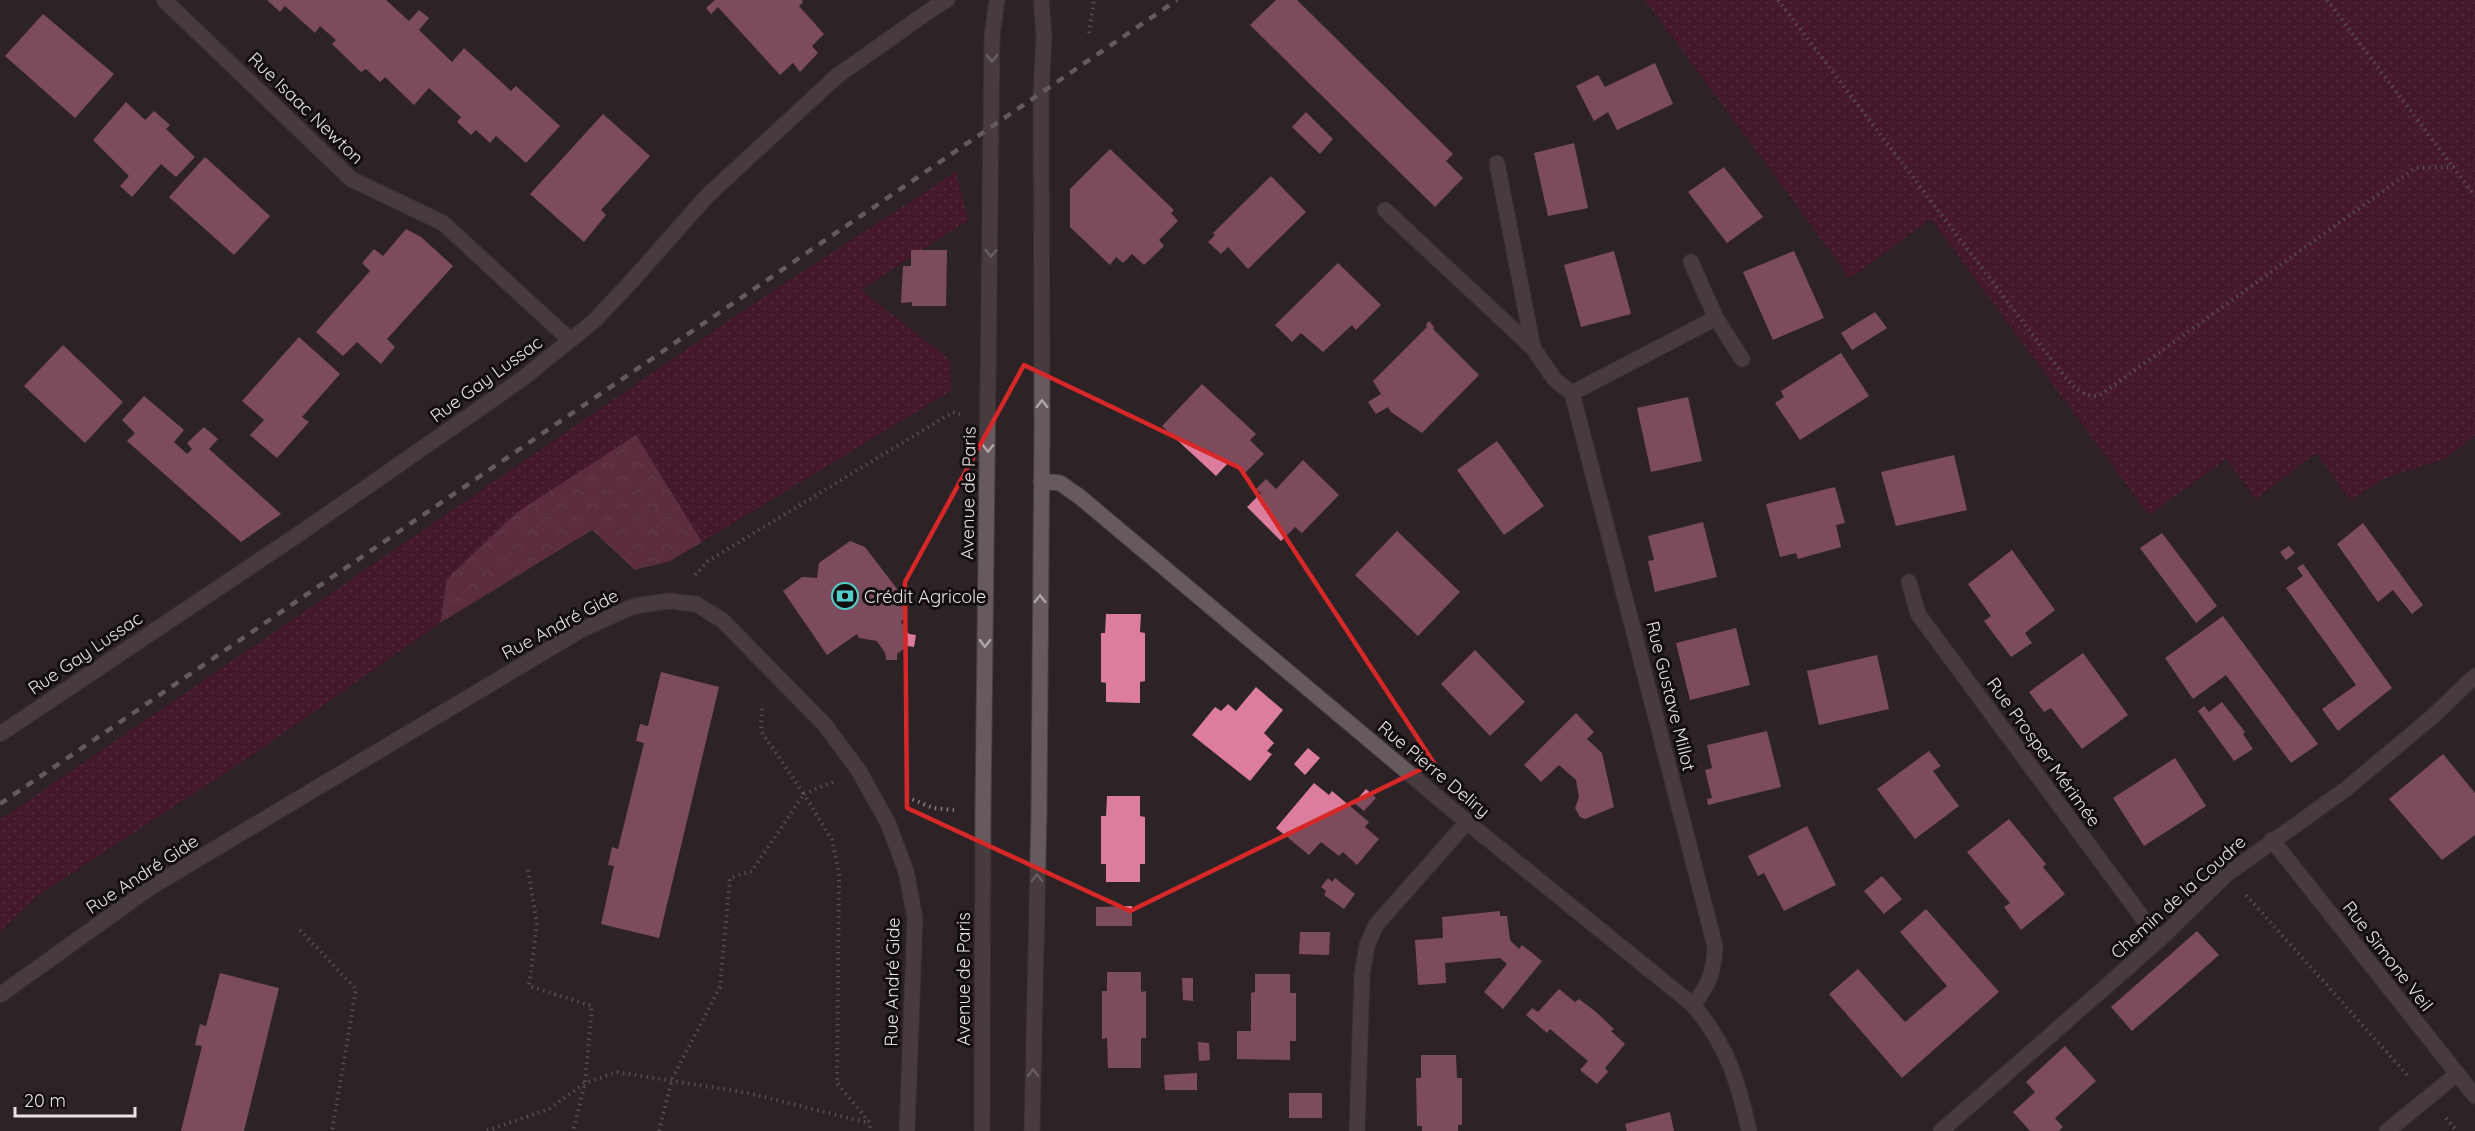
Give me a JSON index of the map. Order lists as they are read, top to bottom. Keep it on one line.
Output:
{"streets":{"street":["Rue Isaac Newton","Rue Gay Lussac","Avenue de Paris","Rue André Gide","Rue Gustave Millot","Rue Prosper Mérimée","Rue Pierre Deliry","Chemin de la Coudre","Rue Simone Veil"]},"crossings":[["Rue Isaac Newton","Rue Gay Lussac"],["Rue Gustave Millot","Rue Pierre Deliry"],["Rue Prosper Mérimée","Chemin de la Coudre"],["Chemin de la Coudre","Rue Simone Veil"]],"places":{"bank":["Crédit Agricole"]},"scale_bar":"20 m"}
